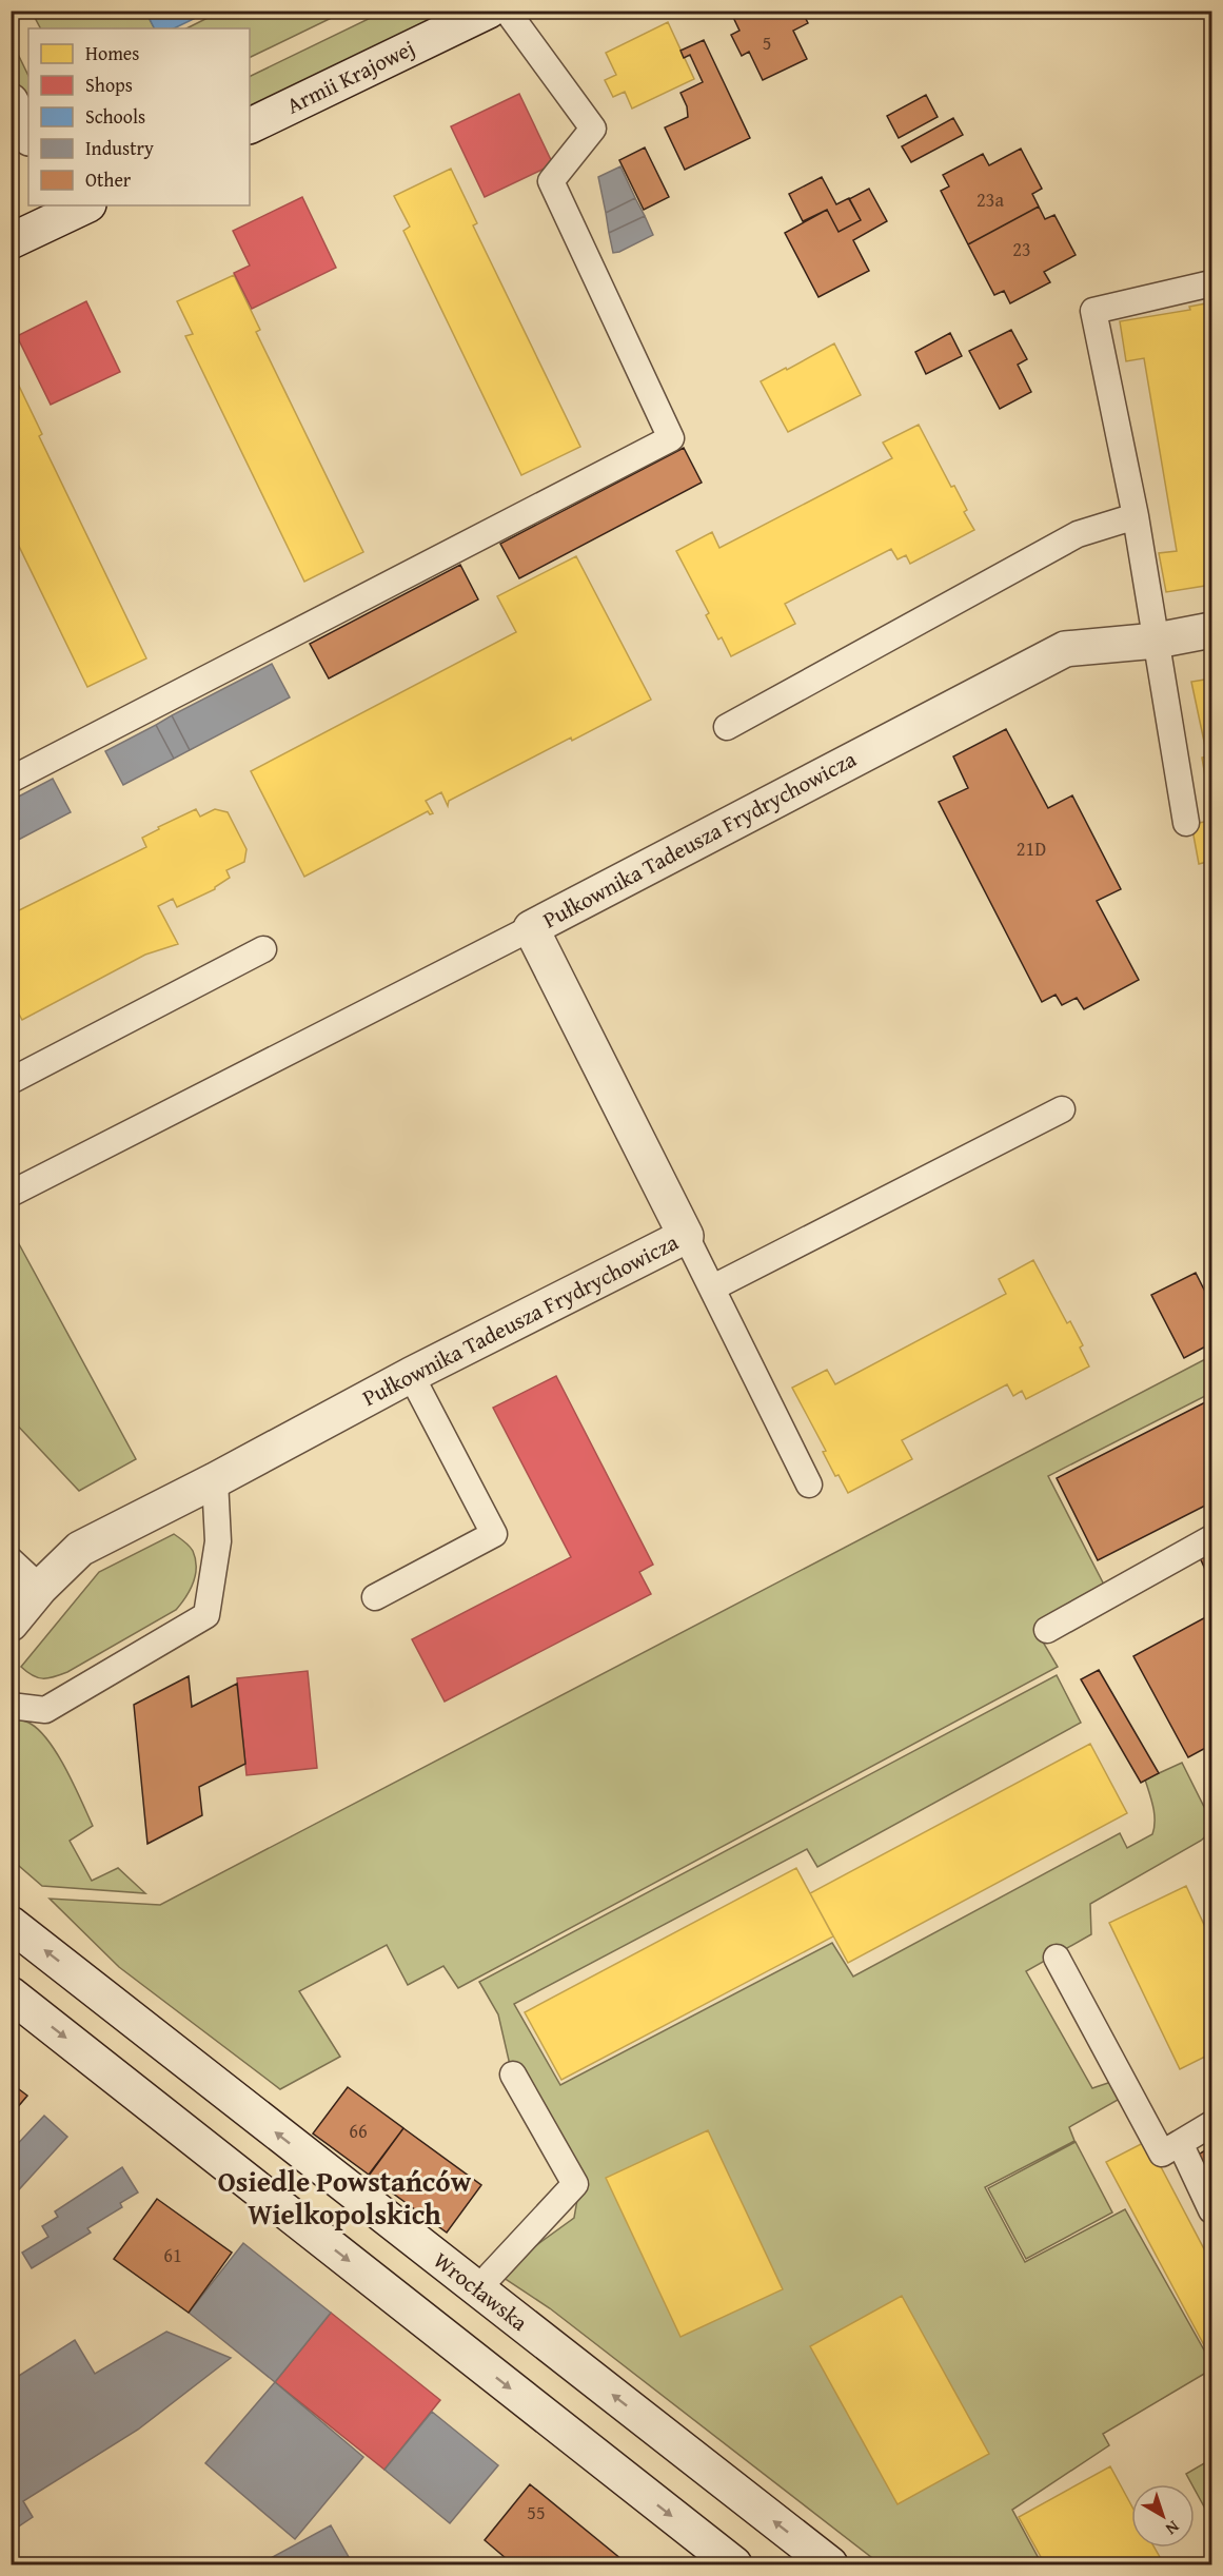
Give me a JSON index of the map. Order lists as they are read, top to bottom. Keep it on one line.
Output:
{"streets":{"street":["Armii Krajowej","Pułkownika Tadeusza Frydrychowicza","Wrocławska"]},"districts":["Osiedle Powstańców Wielkopolskich"],"house_numbers":["5","23a","23","21D","66","61","55"],"legend":["Homes","Shops","Schools","Industry","Other"],"north":"bottom right"}
